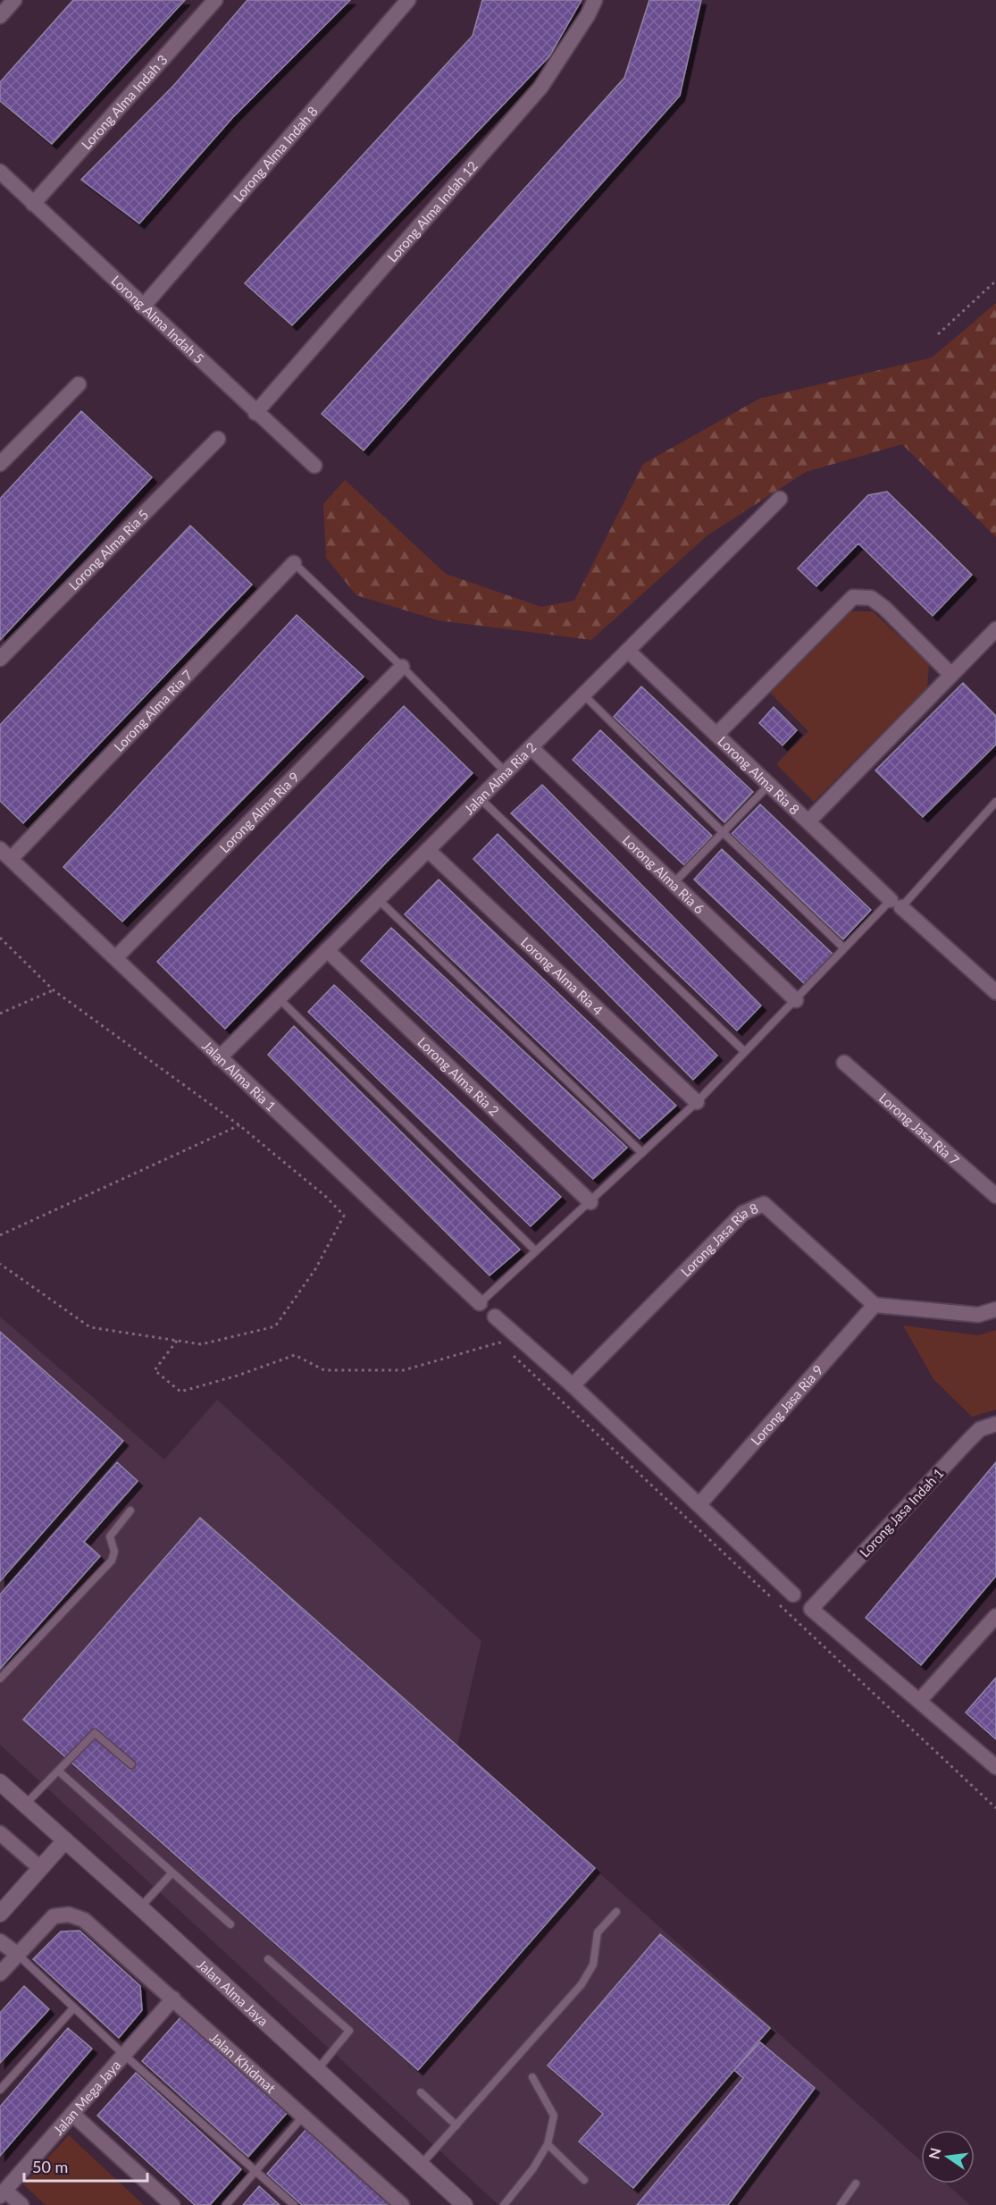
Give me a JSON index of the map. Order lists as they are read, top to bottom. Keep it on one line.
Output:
{"streets":{"street":["Lorong Alma Indah 3","Lorong Alma Indah 8","Lorong Alma Indah 12","Lorong Alma Indah 5","Lorong Alma Ria 5","Lorong Alma Ria 7","Lorong Alma Ria 8","Jalan Alma Ria 2","Lorong Alma Ria 9","Lorong Alma Ria 6","Lorong Alma Ria 4","Lorong Alma Ria 2","Jalan Alma Ria 1","Lorong Jasa Ria 7","Lorong Jasa Ria 8","Lorong Jasa Ria 9","Lorong Jasa Indah 1","Jalan Alma Jaya","Jalan Khidmat","Jalan Mega Jaya"]},"crossings":[["Lorong Alma Indah 3","Lorong Alma Indah 5"],["Lorong Alma Indah 8","Lorong Alma Indah 5"],["Lorong Alma Indah 12","Lorong Alma Indah 5"],["Lorong Alma Ria 7","Jalan Alma Ria 1"],["Lorong Alma Ria 8","Jalan Alma Ria 2"],["Jalan Alma Ria 2","Lorong Alma Ria 6"],["Jalan Alma Ria 2","Lorong Alma Ria 4"],["Jalan Alma Ria 2","Lorong Alma Ria 2"],["Jalan Alma Ria 2","Jalan Alma Ria 1"],["Lorong Alma Ria 9","Jalan Alma Ria 1"],["Lorong Jasa Ria 8","Lorong Jasa Ria 9"],["Jalan Khidmat","Jalan Mega Jaya"]],"scale_bar":"50 m","north":"left"}
